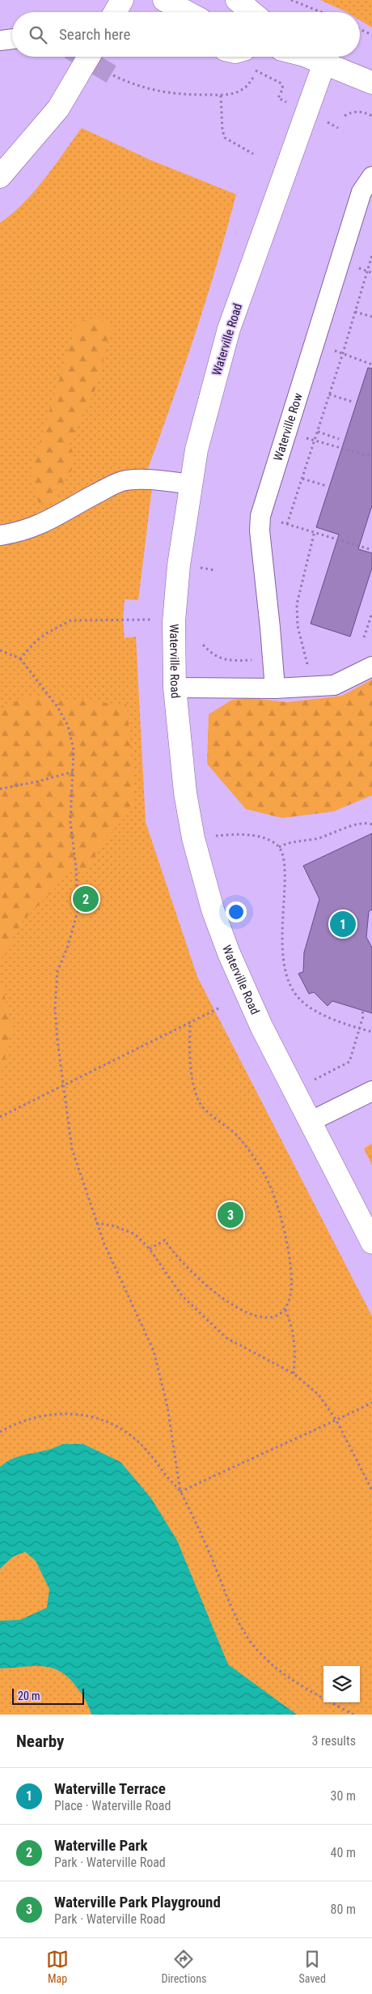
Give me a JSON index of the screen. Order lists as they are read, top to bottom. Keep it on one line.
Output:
{"streets":{"main road":["Waterville Road"],"street":["Waterville Row"]},"scale_bar":"20 m","page":{"search":"Search here","pins":["2","1","3"],"scale":"20 m","heading":["Nearby","3 results"],"list":[{"mark":"1","name":"Waterville Terrace","note":"Place · Waterville Road","value":"30 m"},{"mark":"2","name":"Waterville Park","note":"Park · Waterville Road","value":"40 m"},{"mark":"3","name":"Waterville Park Playground","note":"Park · Waterville Road","value":"80 m"}],"nav":["Map","Directions","Saved"]}}
